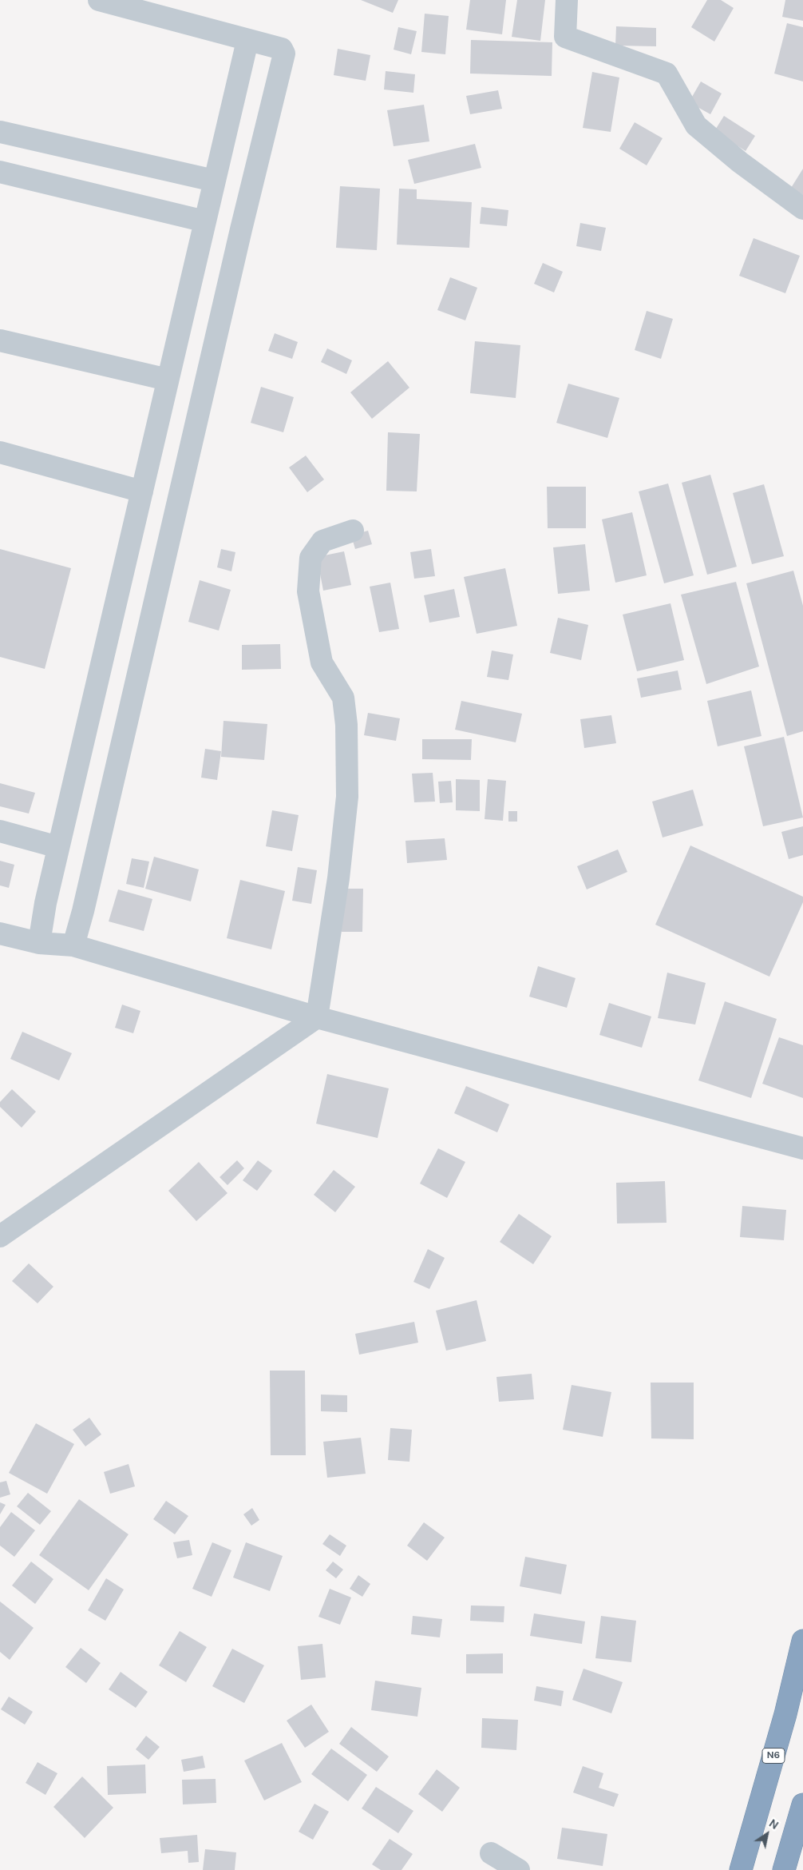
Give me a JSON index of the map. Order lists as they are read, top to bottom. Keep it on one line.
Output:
{"streets":{"highway":["N6"]},"north":"top right"}
